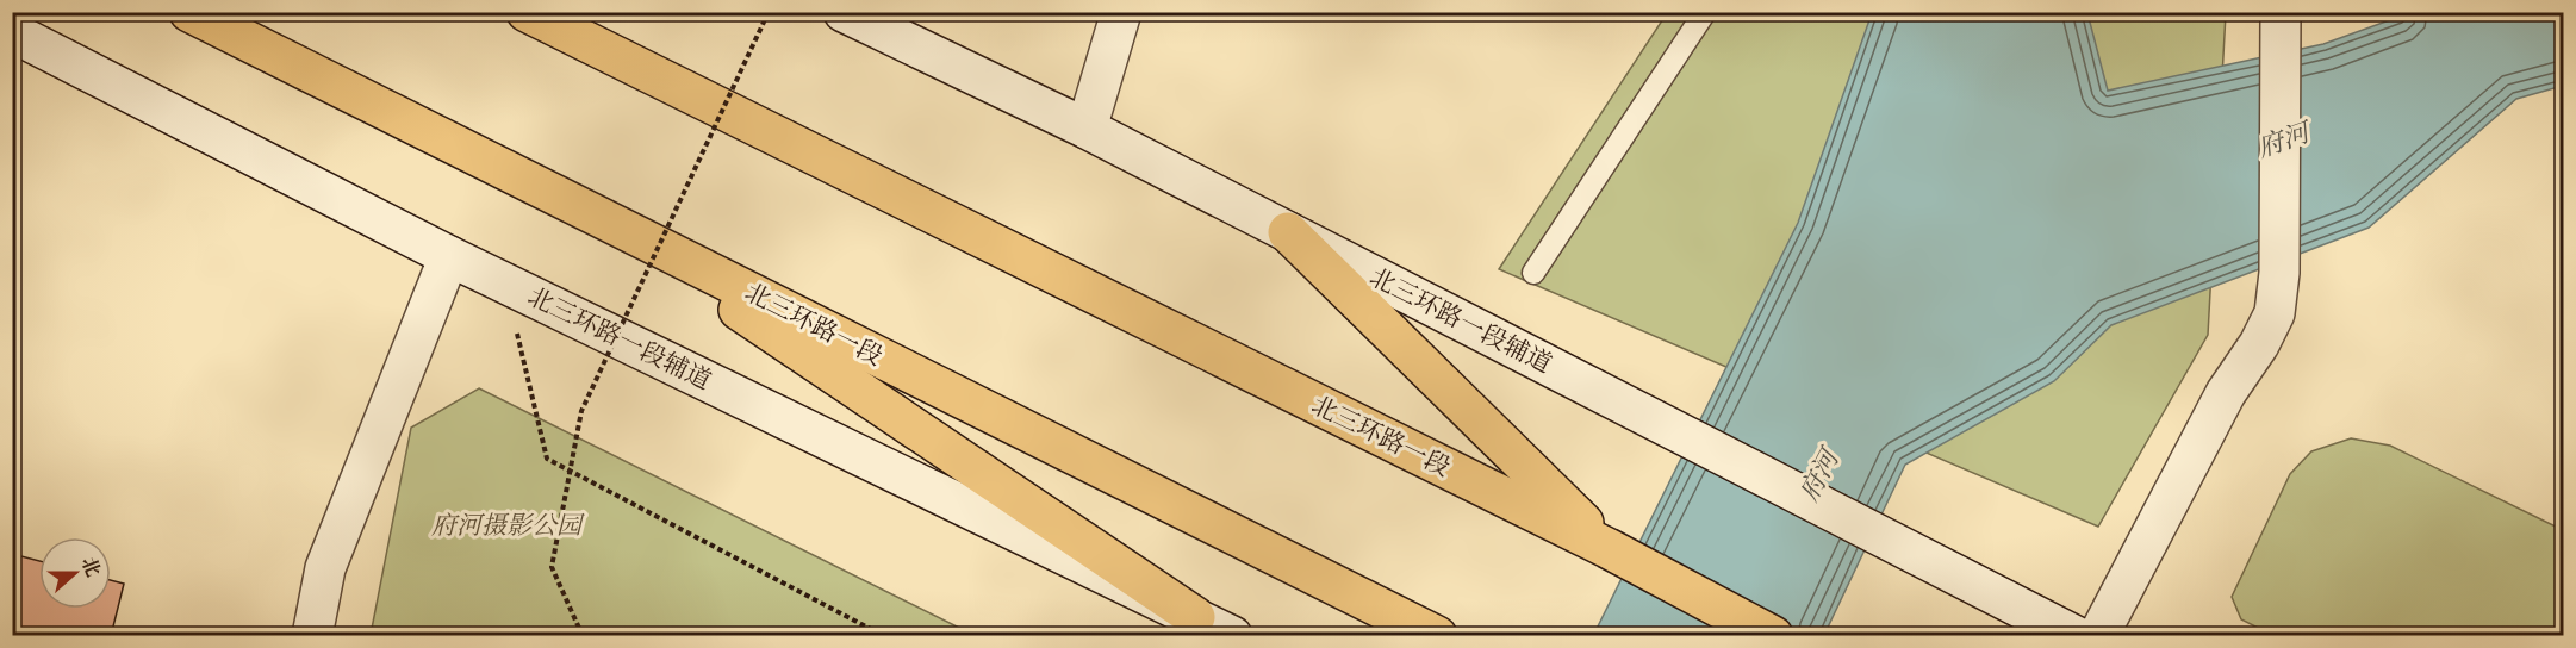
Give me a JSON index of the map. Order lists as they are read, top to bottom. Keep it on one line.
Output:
{"streets":{"highway":["北三环路一段"],"main road":["北三环路一段辅道"]},"water":["府河"],"parks":["府河摄影公园"],"north":"right"}
